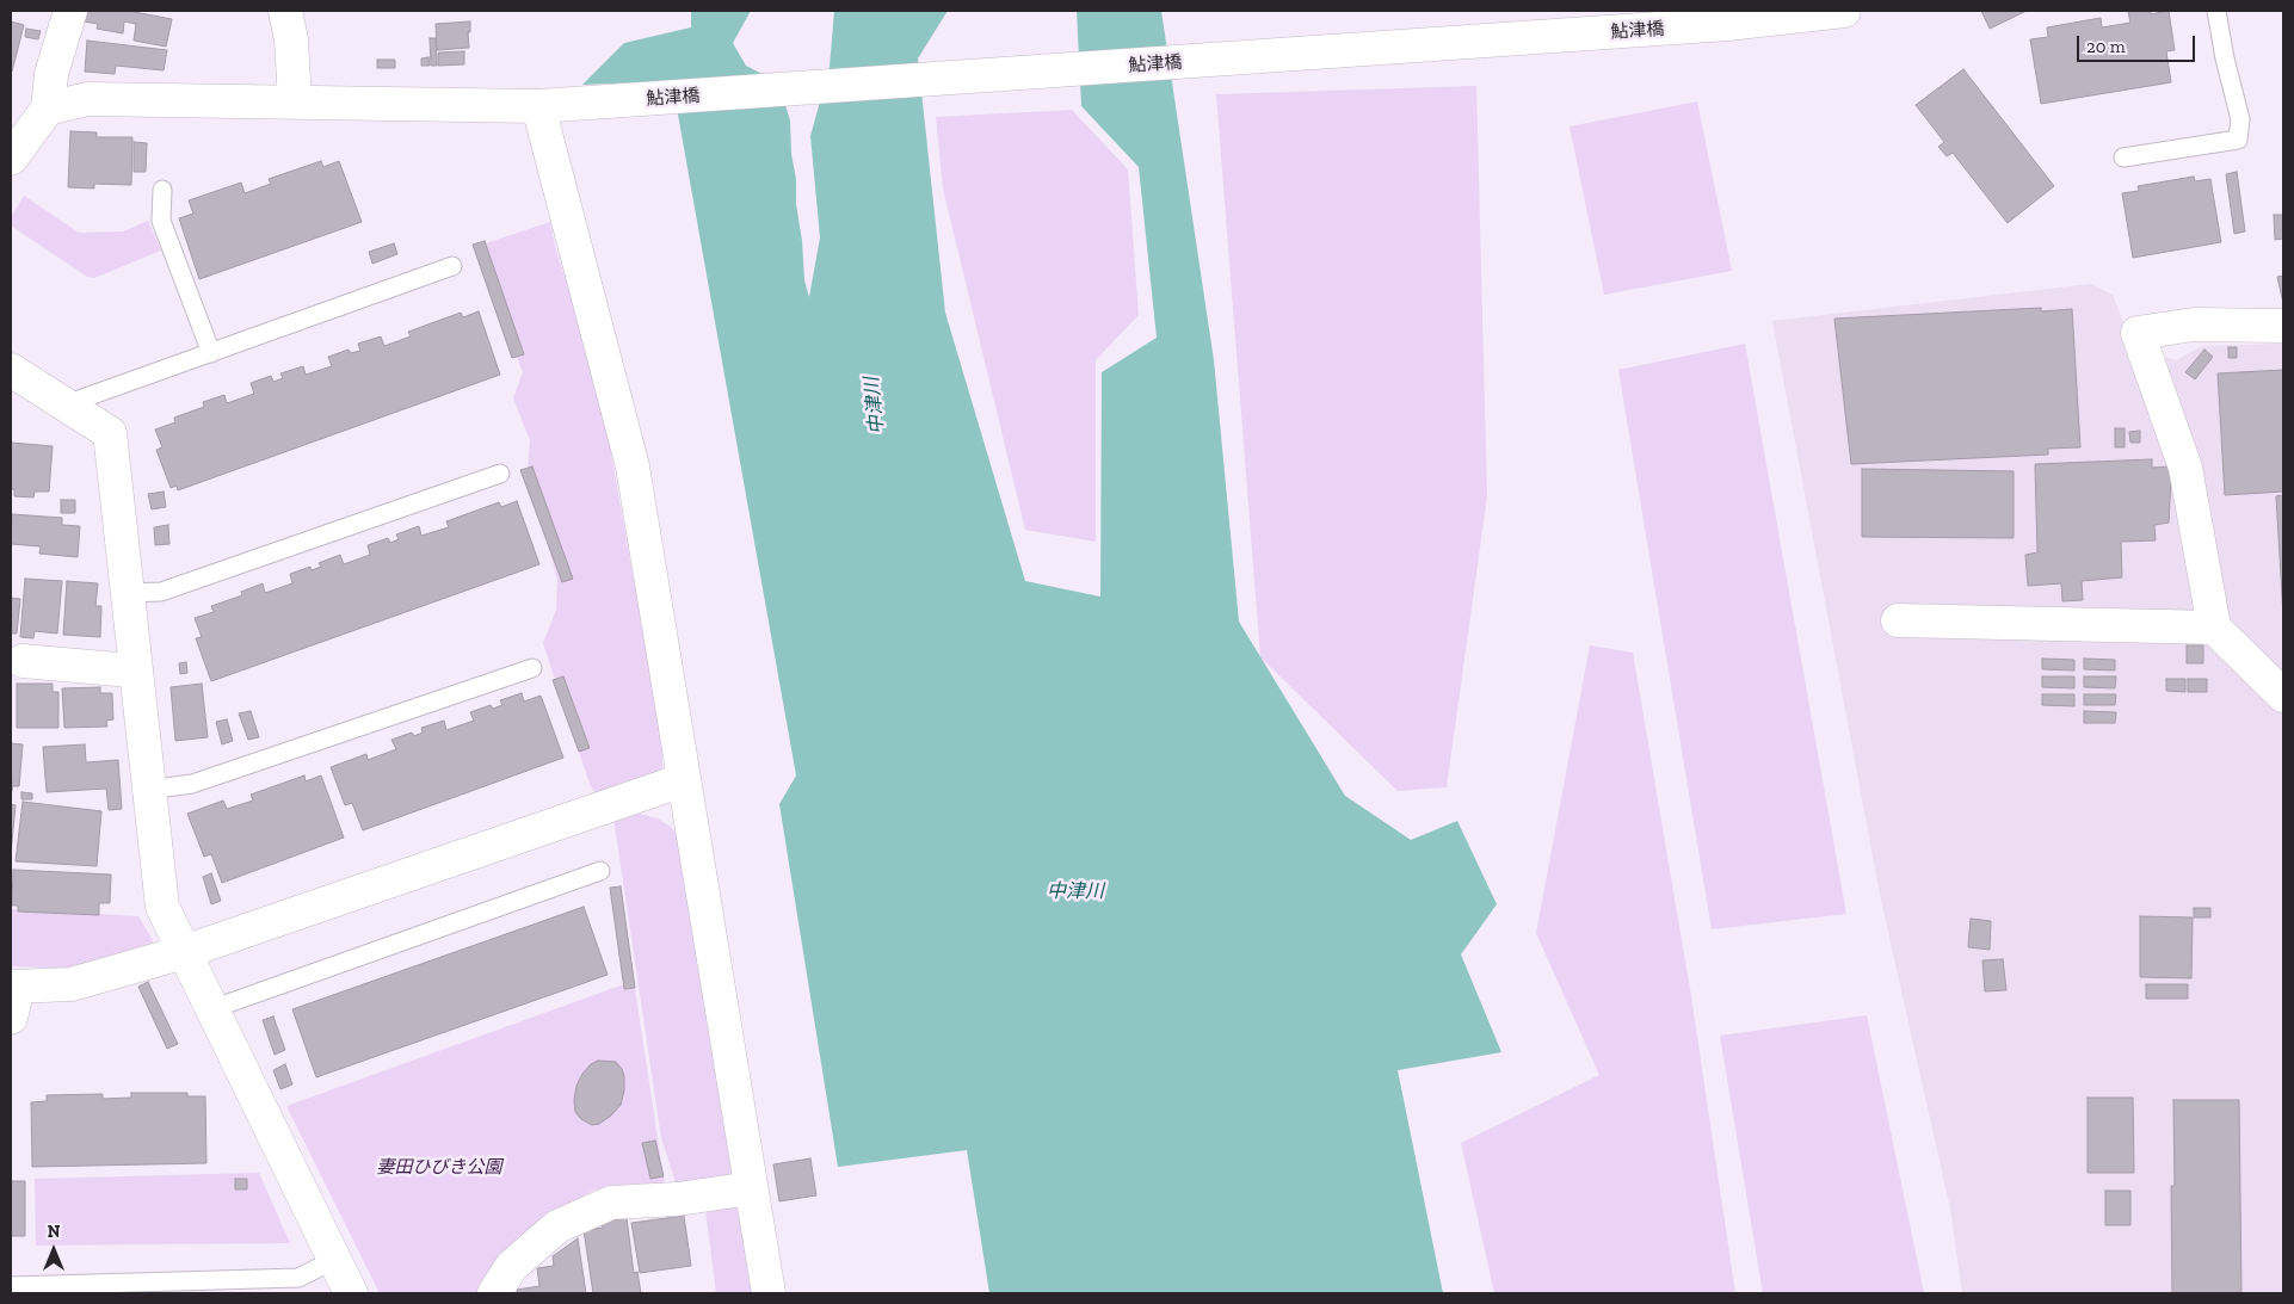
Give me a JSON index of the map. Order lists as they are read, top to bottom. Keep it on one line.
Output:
{"streets":{"street":["鮎津橋"]},"water":["中津川"],"parks":["妻田ひびき公園"],"scale_bar":"20 m","north":"top"}
